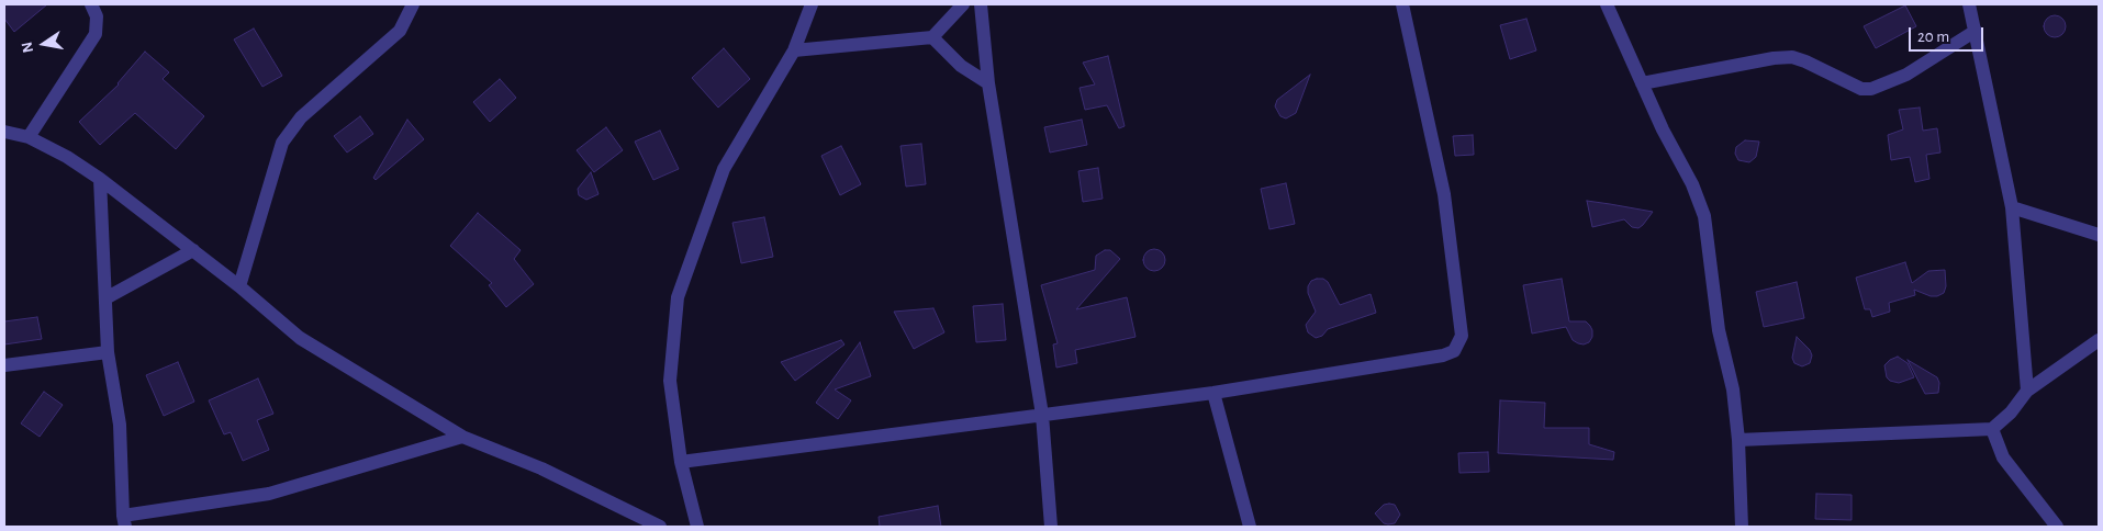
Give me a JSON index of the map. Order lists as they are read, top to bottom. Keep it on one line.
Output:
{"scale_bar":"20 m","north":"left"}
